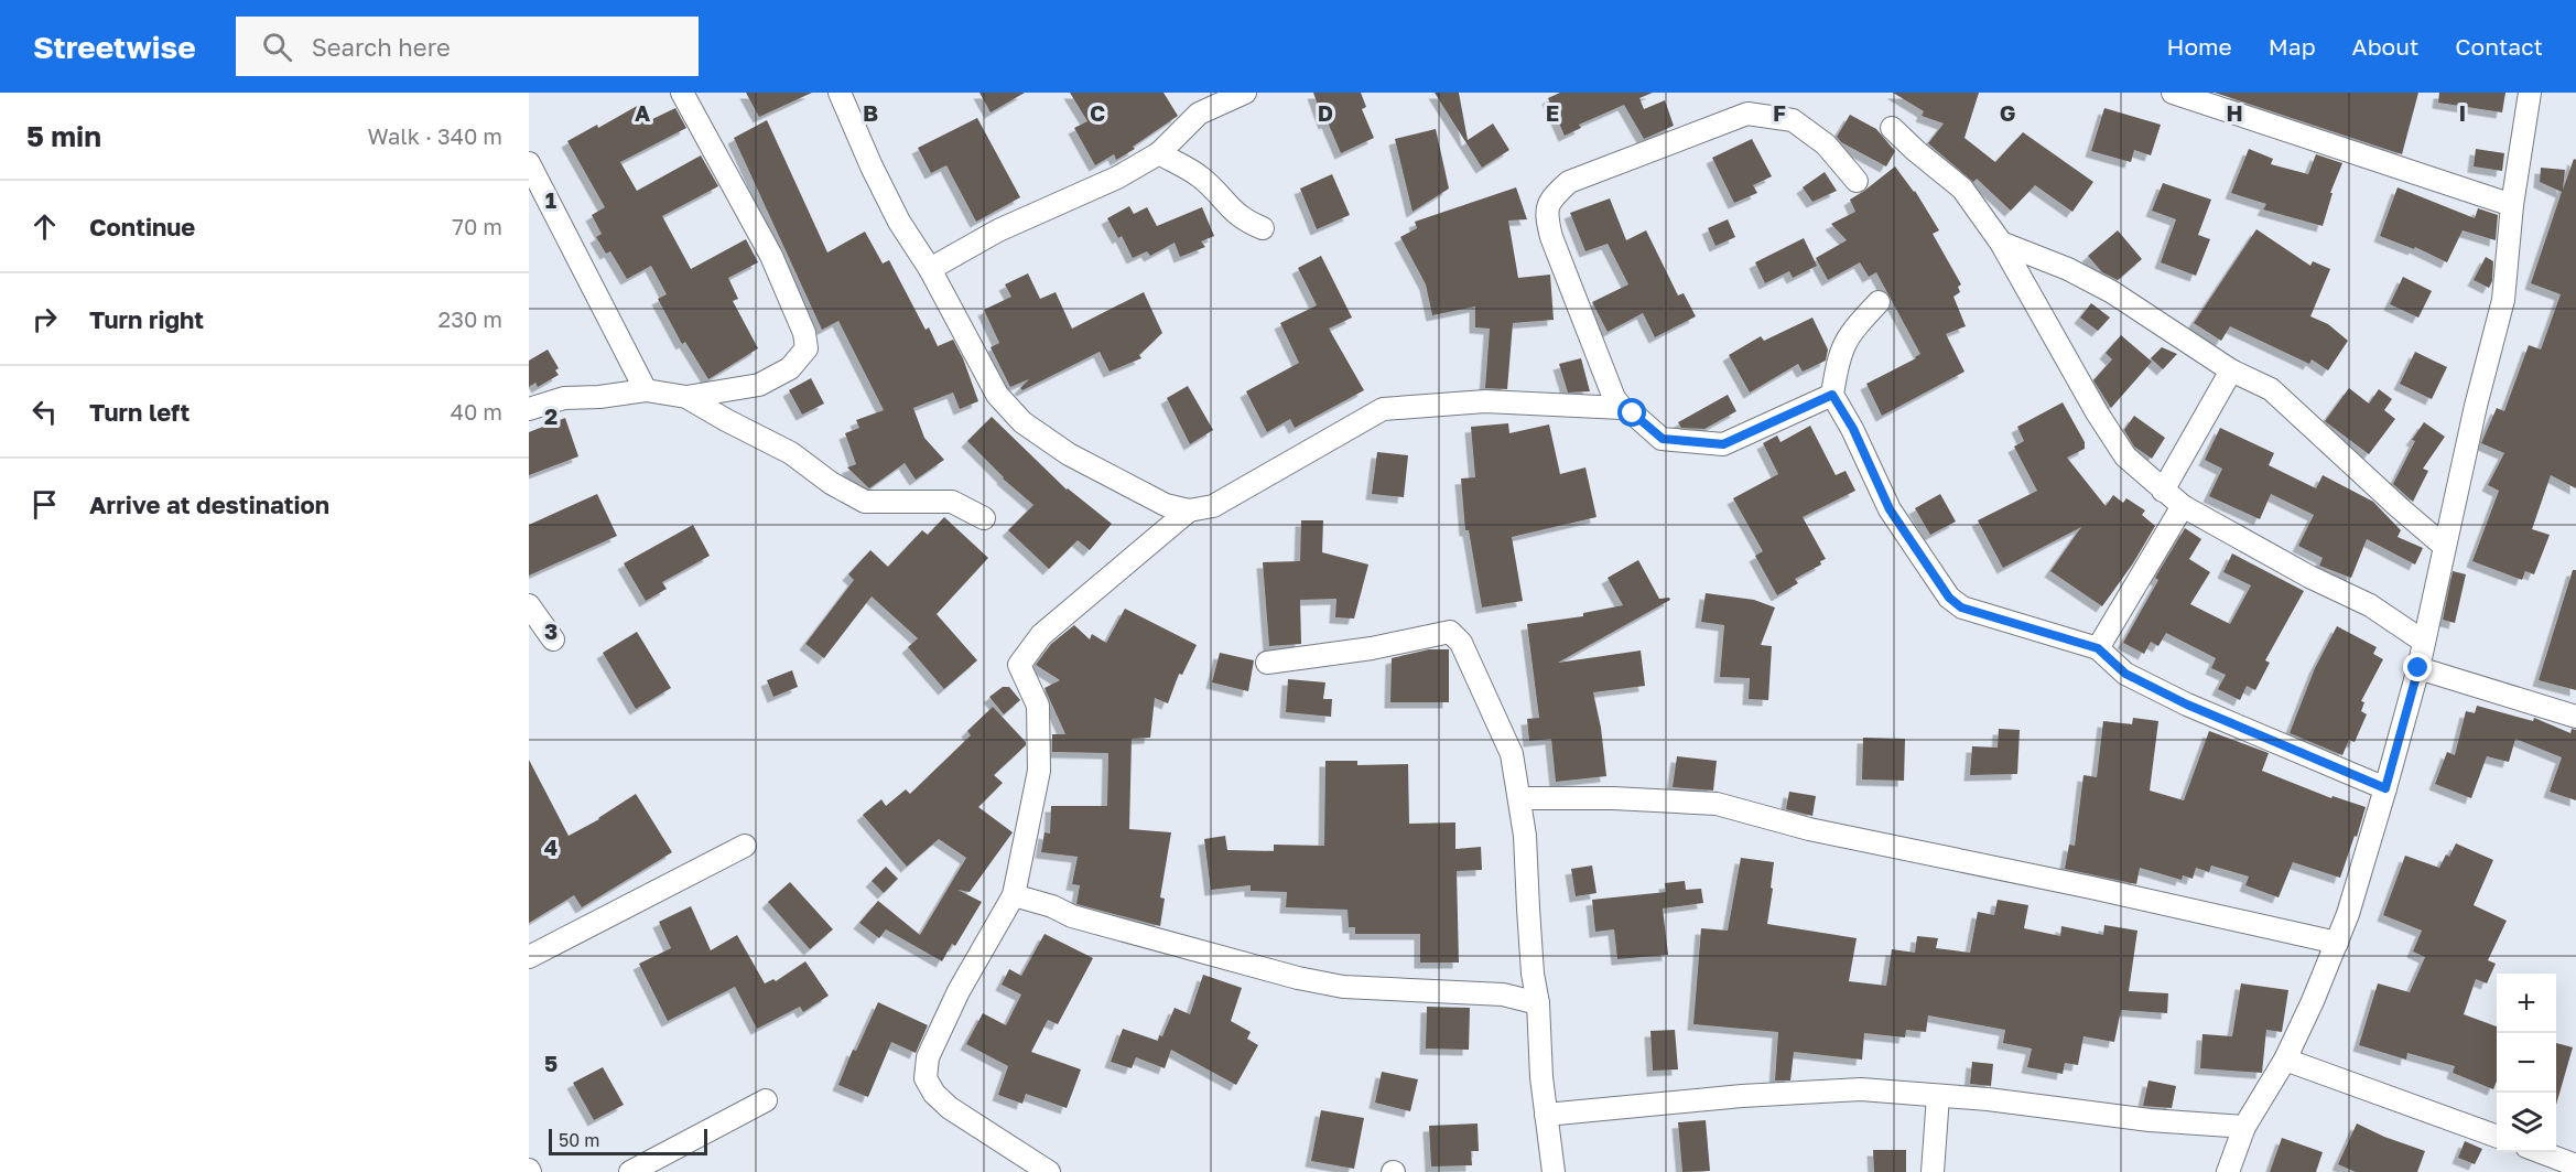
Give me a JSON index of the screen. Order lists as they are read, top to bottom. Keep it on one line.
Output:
{"scale_bar":"50 m","page":{"header":"Streetwise","search":"Search here","nav":["Home","Map","About","Contact"],"heading":["5 min","Walk · 340 m"],"list":[["Continue","70 m"],["Turn right","230 m"],["Turn left","40 m"],"Arrive at destination"],"map_buttons":["+","−"],"scale":"50 m"},"grid":{"columns":["A","B","C","D","E","F","G","H","I"],"rows":["1","2","3","4","5"]}}
